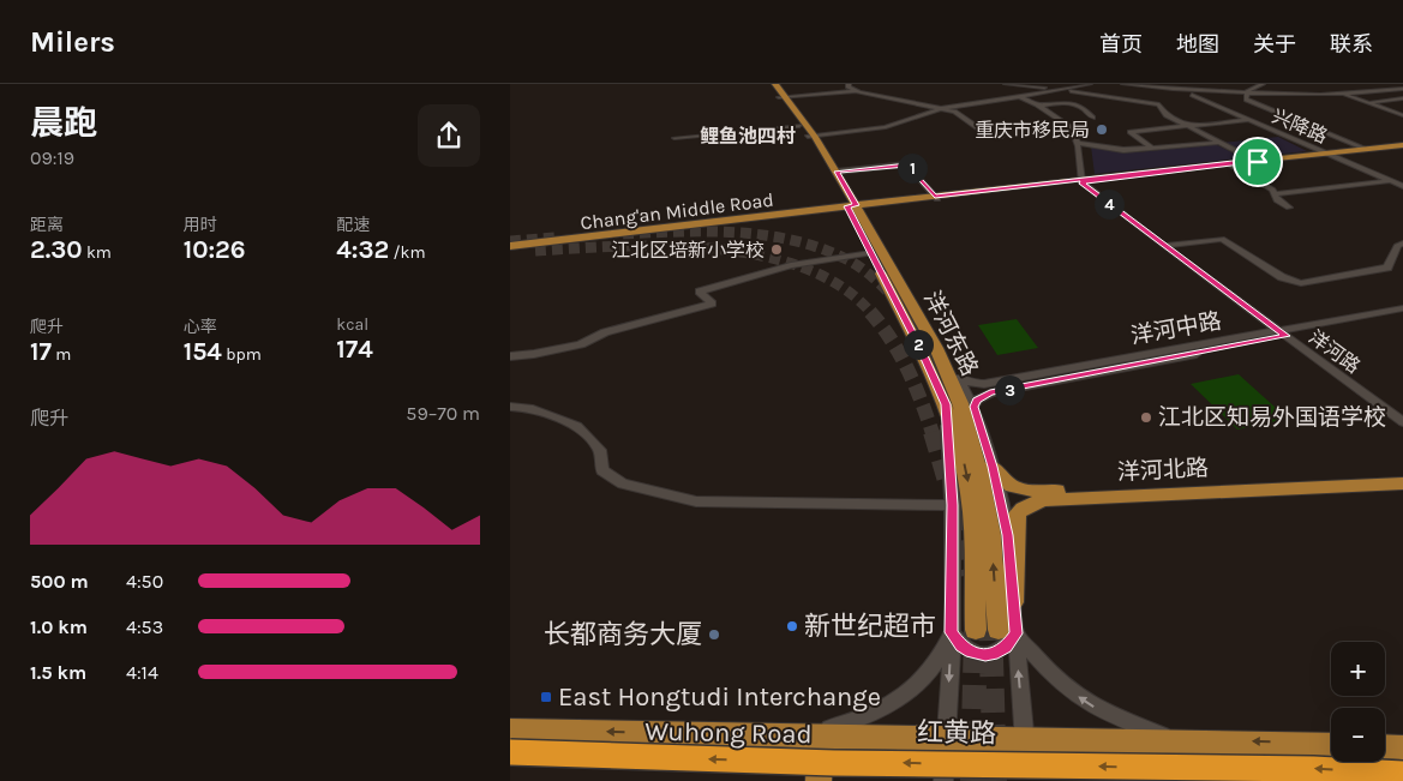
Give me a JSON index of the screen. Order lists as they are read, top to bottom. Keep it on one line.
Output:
{"streets":{"highway":["红黄路"],"main road":["Chang'an Middle Road","洋河东路","洋河北路","Wuhong Road"],"street":["兴降路","洋河中路","洋河路"]},"crossings":[["兴降路","Chang'an Middle Road"],["Chang'an Middle Road","洋河东路"],["Chang'an Middle Road","洋河路"],["洋河中路","洋河路"]],"one_way":["Wuhong Road","红黄路"],"districts":["鲤鱼池四村"],"places":{"other":["重庆市移民局","江北区培新小学校","江北区知易外国语学校","新世纪超市","长都商务大厦"],"transit":["East Hongtudi Interchange"]},"page":{"header":"Milers","nav":["首页","地图","关于","联系"],"heading":["晨跑","09:19"],"pins":["1","4","2","3"],"stats":[["距离","2.30 km"],["用时","10:26"],["配速","4:32 /km"],["爬升","17 m"],["心率","154 bpm"],["kcal","174"]],"chart":["爬升","59–70 m"],"list":[{"name":"500 m","note":"4:50"},{"name":"1.0 km","note":"4:53"},{"name":"1.5 km","note":"4:14"}],"map_buttons":["+","−"]}}
